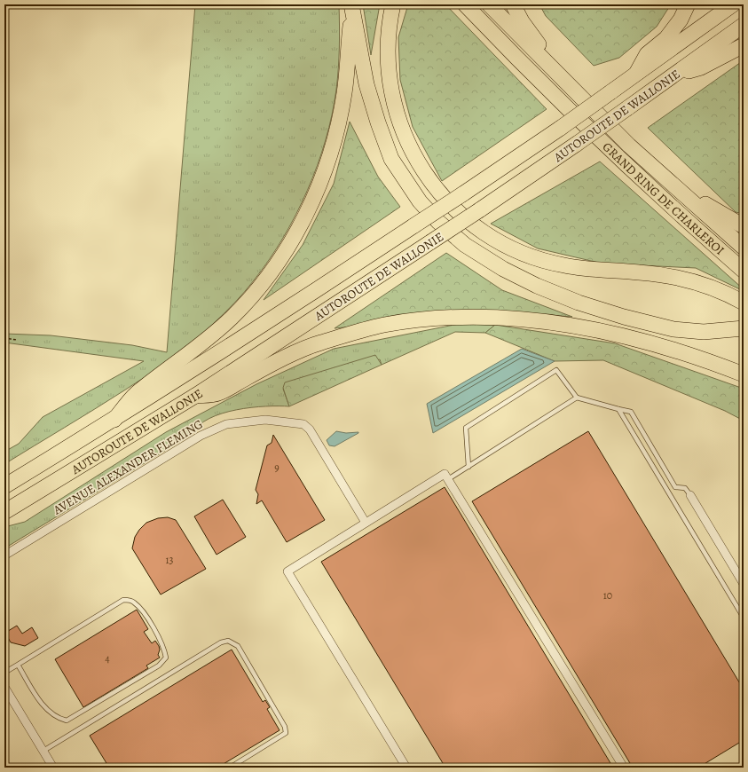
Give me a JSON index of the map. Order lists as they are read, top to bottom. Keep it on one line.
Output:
{"streets":{"highway":["AUTOROUTE DE WALLONIE","GRAND RING DE CHARLEROI"],"street":["AVENUE ALEXANDER FLEMING"]},"house_numbers":["9","13","10","4"]}
